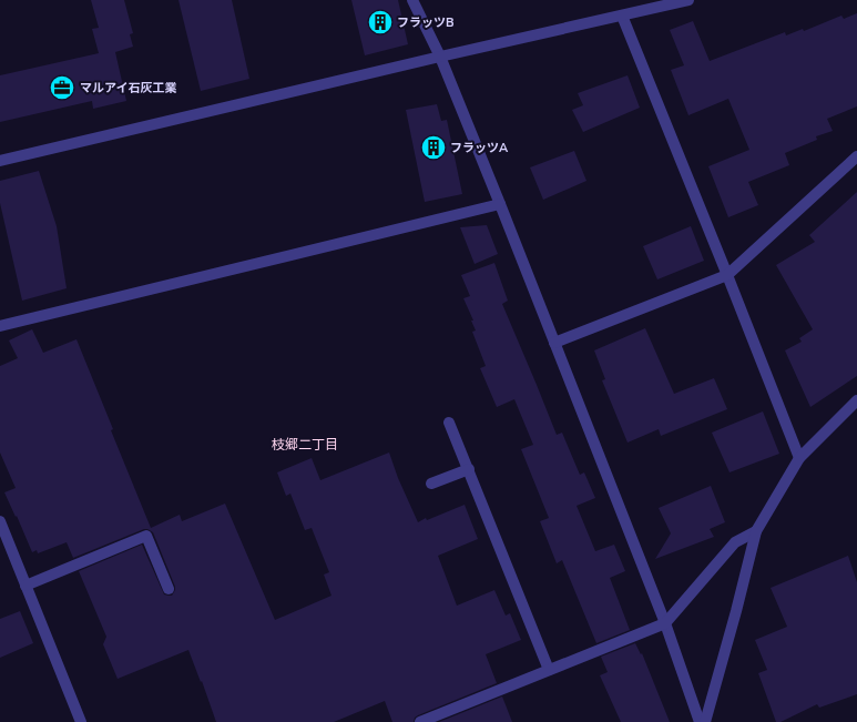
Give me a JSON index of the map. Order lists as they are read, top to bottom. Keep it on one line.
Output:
{"districts":["枝郷二丁目"],"places":{"building":["フラッツB","フラッツA"],"office":["マルアイ石灰工業"]}}
